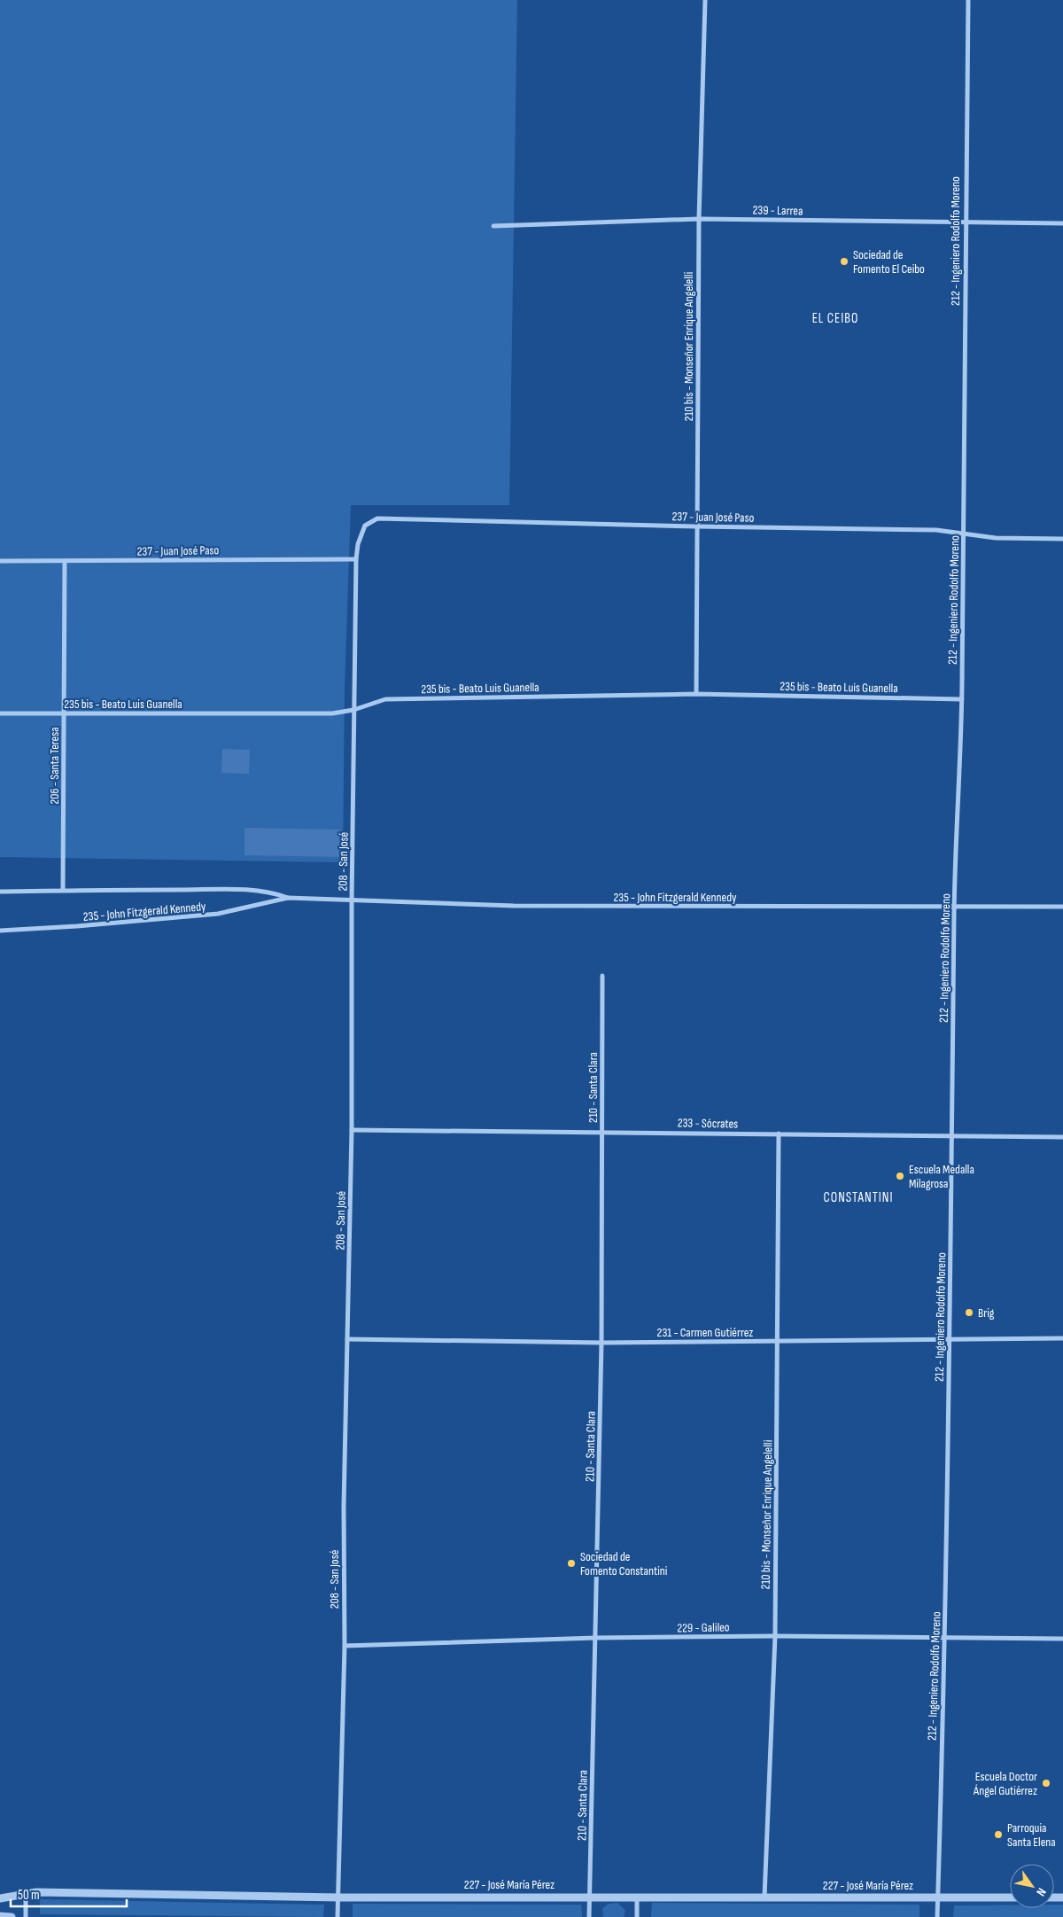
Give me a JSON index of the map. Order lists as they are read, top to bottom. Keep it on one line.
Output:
{"streets":{"street":["239 - Larrea","212 - Ingeniero Rodolfo Moreno","210 bis - Monseñor Enrique Angelelli","237 - Juan José Paso","235 bis - Beato Luis Guanella","206 - Santa Teresa","208 - San José","235 - John Fitzgerald Kennedy","210 - Santa Clara","233 - Sócrates","231 - Carmen Gutiérrez","229 - Galileo","227 - José María Pérez"]},"crossings":[["239 - Larrea","212 - Ingeniero Rodolfo Moreno"],["239 - Larrea","210 bis - Monseñor Enrique Angelelli"],["212 - Ingeniero Rodolfo Moreno","237 - Juan José Paso"],["212 - Ingeniero Rodolfo Moreno","235 bis - Beato Luis Guanella"],["212 - Ingeniero Rodolfo Moreno","235 - John Fitzgerald Kennedy"],["212 - Ingeniero Rodolfo Moreno","233 - Sócrates"],["212 - Ingeniero Rodolfo Moreno","231 - Carmen Gutiérrez"],["212 - Ingeniero Rodolfo Moreno","229 - Galileo"],["212 - Ingeniero Rodolfo Moreno","227 - José María Pérez"],["210 bis - Monseñor Enrique Angelelli","237 - Juan José Paso"],["210 bis - Monseñor Enrique Angelelli","235 bis - Beato Luis Guanella"],["210 bis - Monseñor Enrique Angelelli","233 - Sócrates"],["210 bis - Monseñor Enrique Angelelli","231 - Carmen Gutiérrez"],["210 bis - Monseñor Enrique Angelelli","229 - Galileo"],["210 bis - Monseñor Enrique Angelelli","227 - José María Pérez"],["237 - Juan José Paso","206 - Santa Teresa"],["237 - Juan José Paso","208 - San José"],["235 bis - Beato Luis Guanella","206 - Santa Teresa"],["235 bis - Beato Luis Guanella","208 - San José"],["206 - Santa Teresa","235 - John Fitzgerald Kennedy"],["208 - San José","235 - John Fitzgerald Kennedy"],["208 - San José","233 - Sócrates"],["208 - San José","231 - Carmen Gutiérrez"],["208 - San José","229 - Galileo"],["208 - San José","227 - José María Pérez"],["210 - Santa Clara","233 - Sócrates"],["210 - Santa Clara","231 - Carmen Gutiérrez"],["210 - Santa Clara","229 - Galileo"],["210 - Santa Clara","227 - José María Pérez"]],"districts":["EL CEIBO","CONSTANTINI"],"places":["Sociedad de Fomento El Ceibo","Escuela Medalla Milagrosa","Brig","Sociedad de Fomento Constantini","Escuela Doctor Ángel Gutiérrez","Parroquia Santa Elena"],"scale_bar":"50 m","north":"bottom right"}
